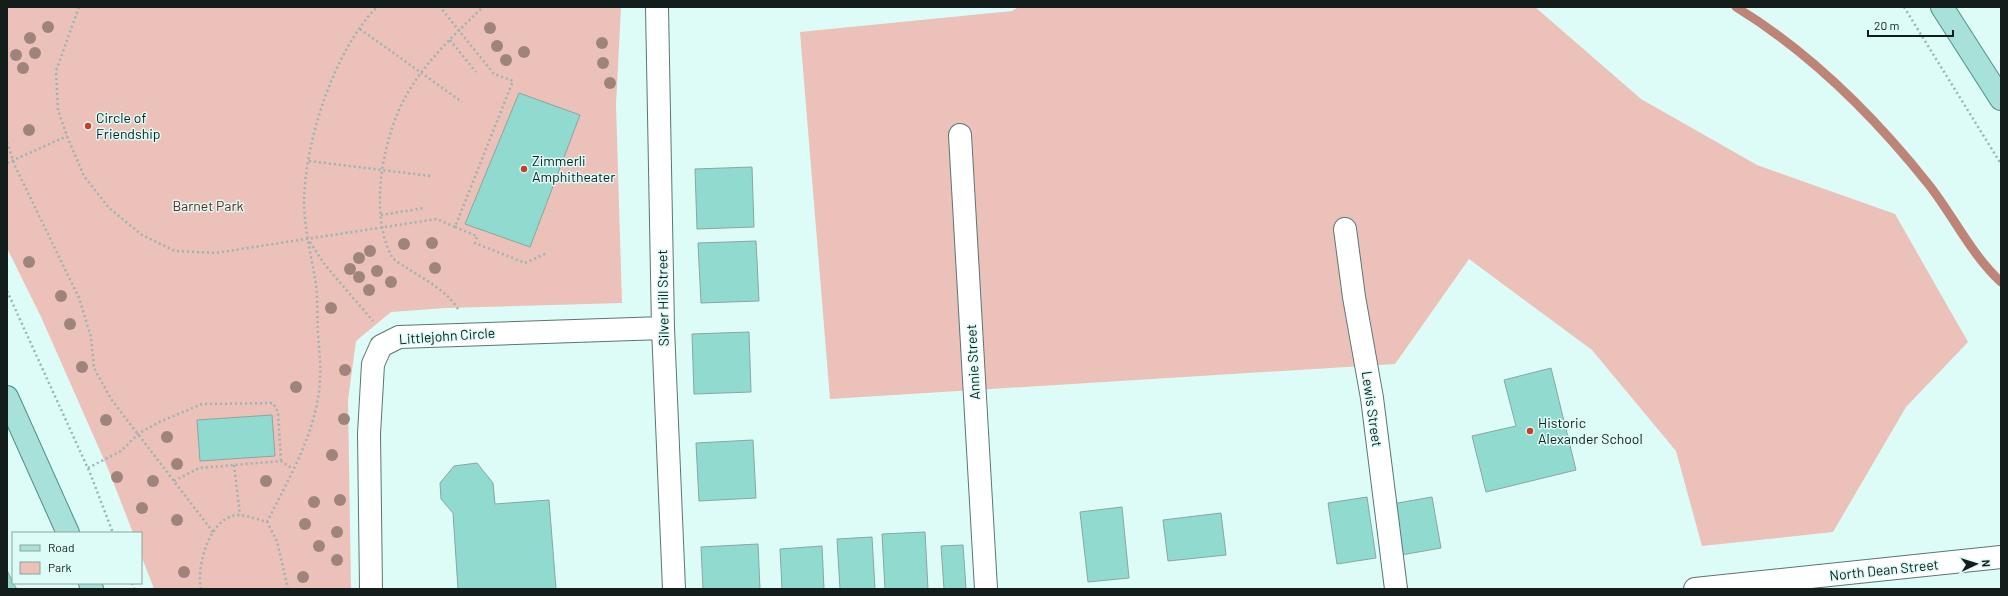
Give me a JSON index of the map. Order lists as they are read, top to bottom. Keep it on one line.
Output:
{"streets":{"street":["Silver Hill Street","Littlejohn Circle","Annie Street","Lewis Street","North Dean Street"]},"crossings":[["Silver Hill Street","Littlejohn Circle"]],"parks":["Barnet Park"],"places":["Circle of Friendship","Zimmerli Amphitheater","Historic Alexander School"],"legend":["Road","Park"],"scale_bar":"20 m","north":"right"}
